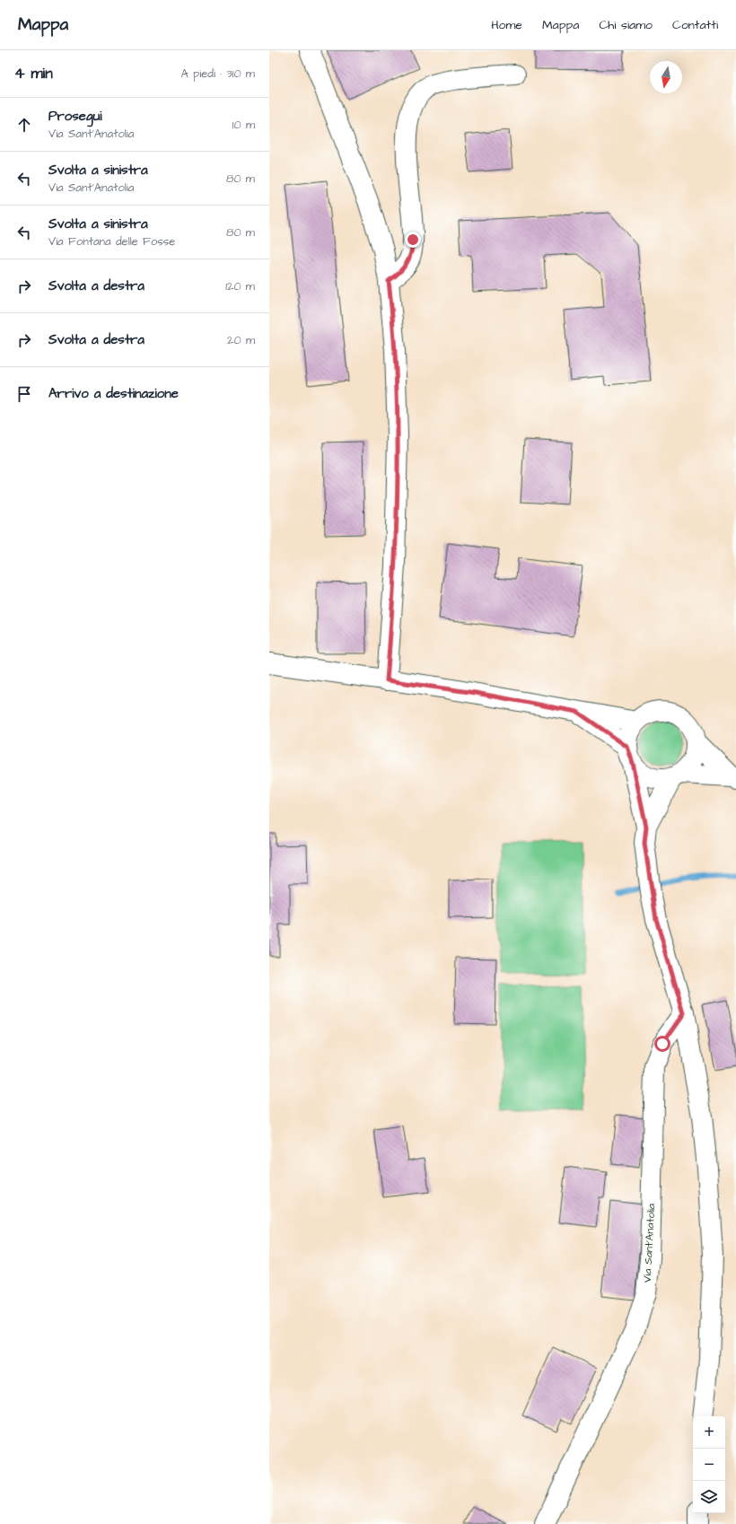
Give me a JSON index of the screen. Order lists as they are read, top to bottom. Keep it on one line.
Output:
{"streets":{"main road":["Via Sant'Anatolia"]},"north":"bottom","page":{"header":"Mappa","nav":["Home","Mappa","Chi siamo","Contatti"],"heading":["4 min","A piedi · 310 m"],"list":[["Prosegui","Via Sant'Anatolia","10 m"],["Svolta a sinistra","Via Sant'Anatolia","80 m"],["Svolta a sinistra","Via Fontana delle Fosse","80 m"],["Svolta a destra","120 m"],["Svolta a destra","20 m"],"Arrivo a destinazione"],"map_buttons":["+","−"]}}
